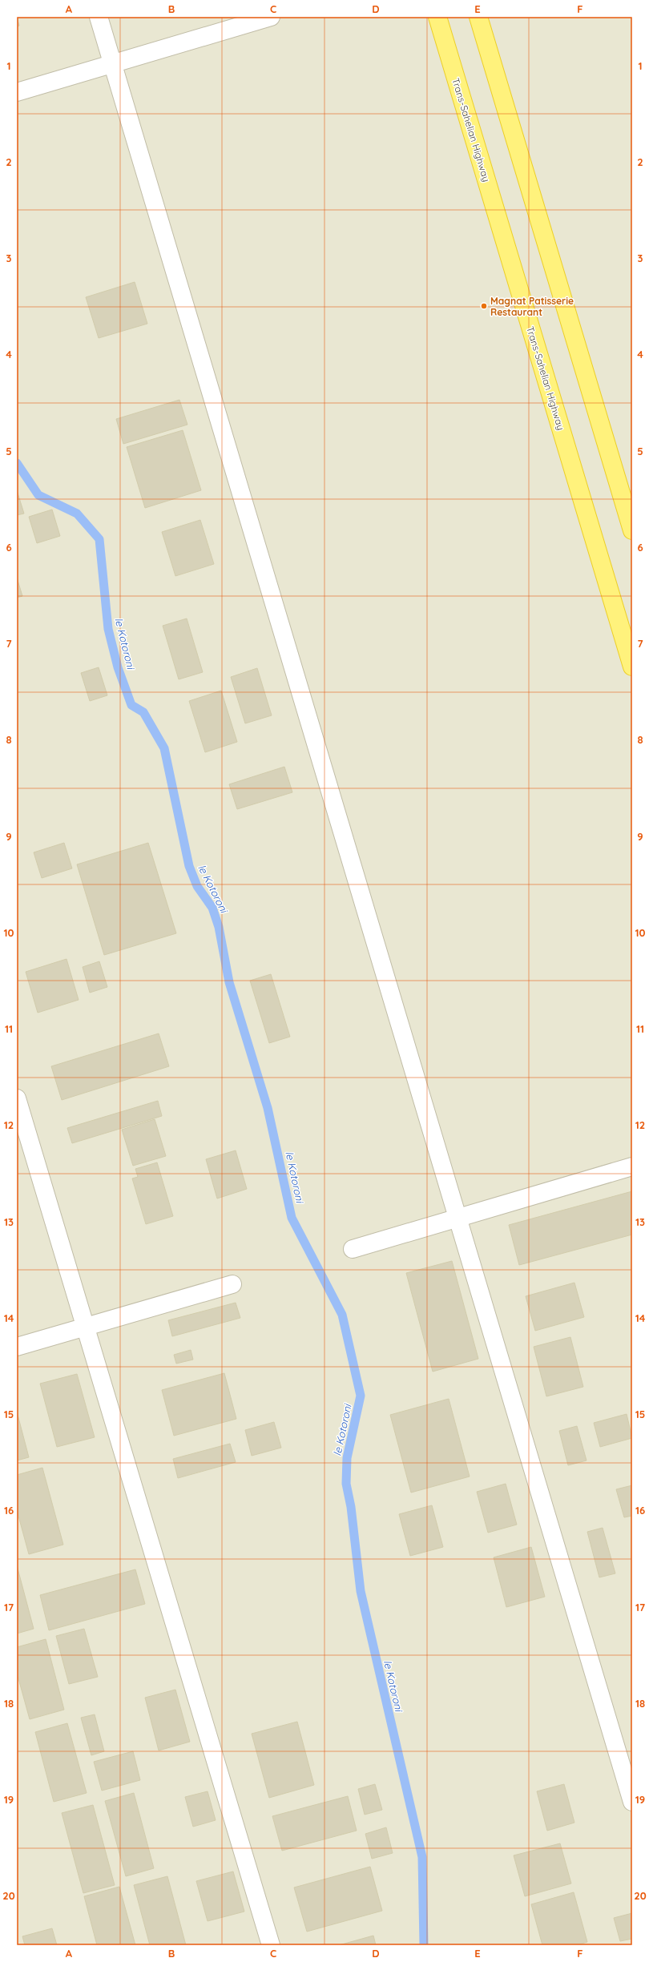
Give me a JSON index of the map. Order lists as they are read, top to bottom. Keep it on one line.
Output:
{"streets":{"highway":["Trans-Sahelian Highway"]},"water":["le Kotoroni"],"places":["Magnat Patisserie Restaurant"],"grid":{"columns":["A","B","C","D","E","F"],"rows":["1","2","3","4","5","6","7","8","9","10","11","12","13","14","15","16","17","18","19","20"]}}
